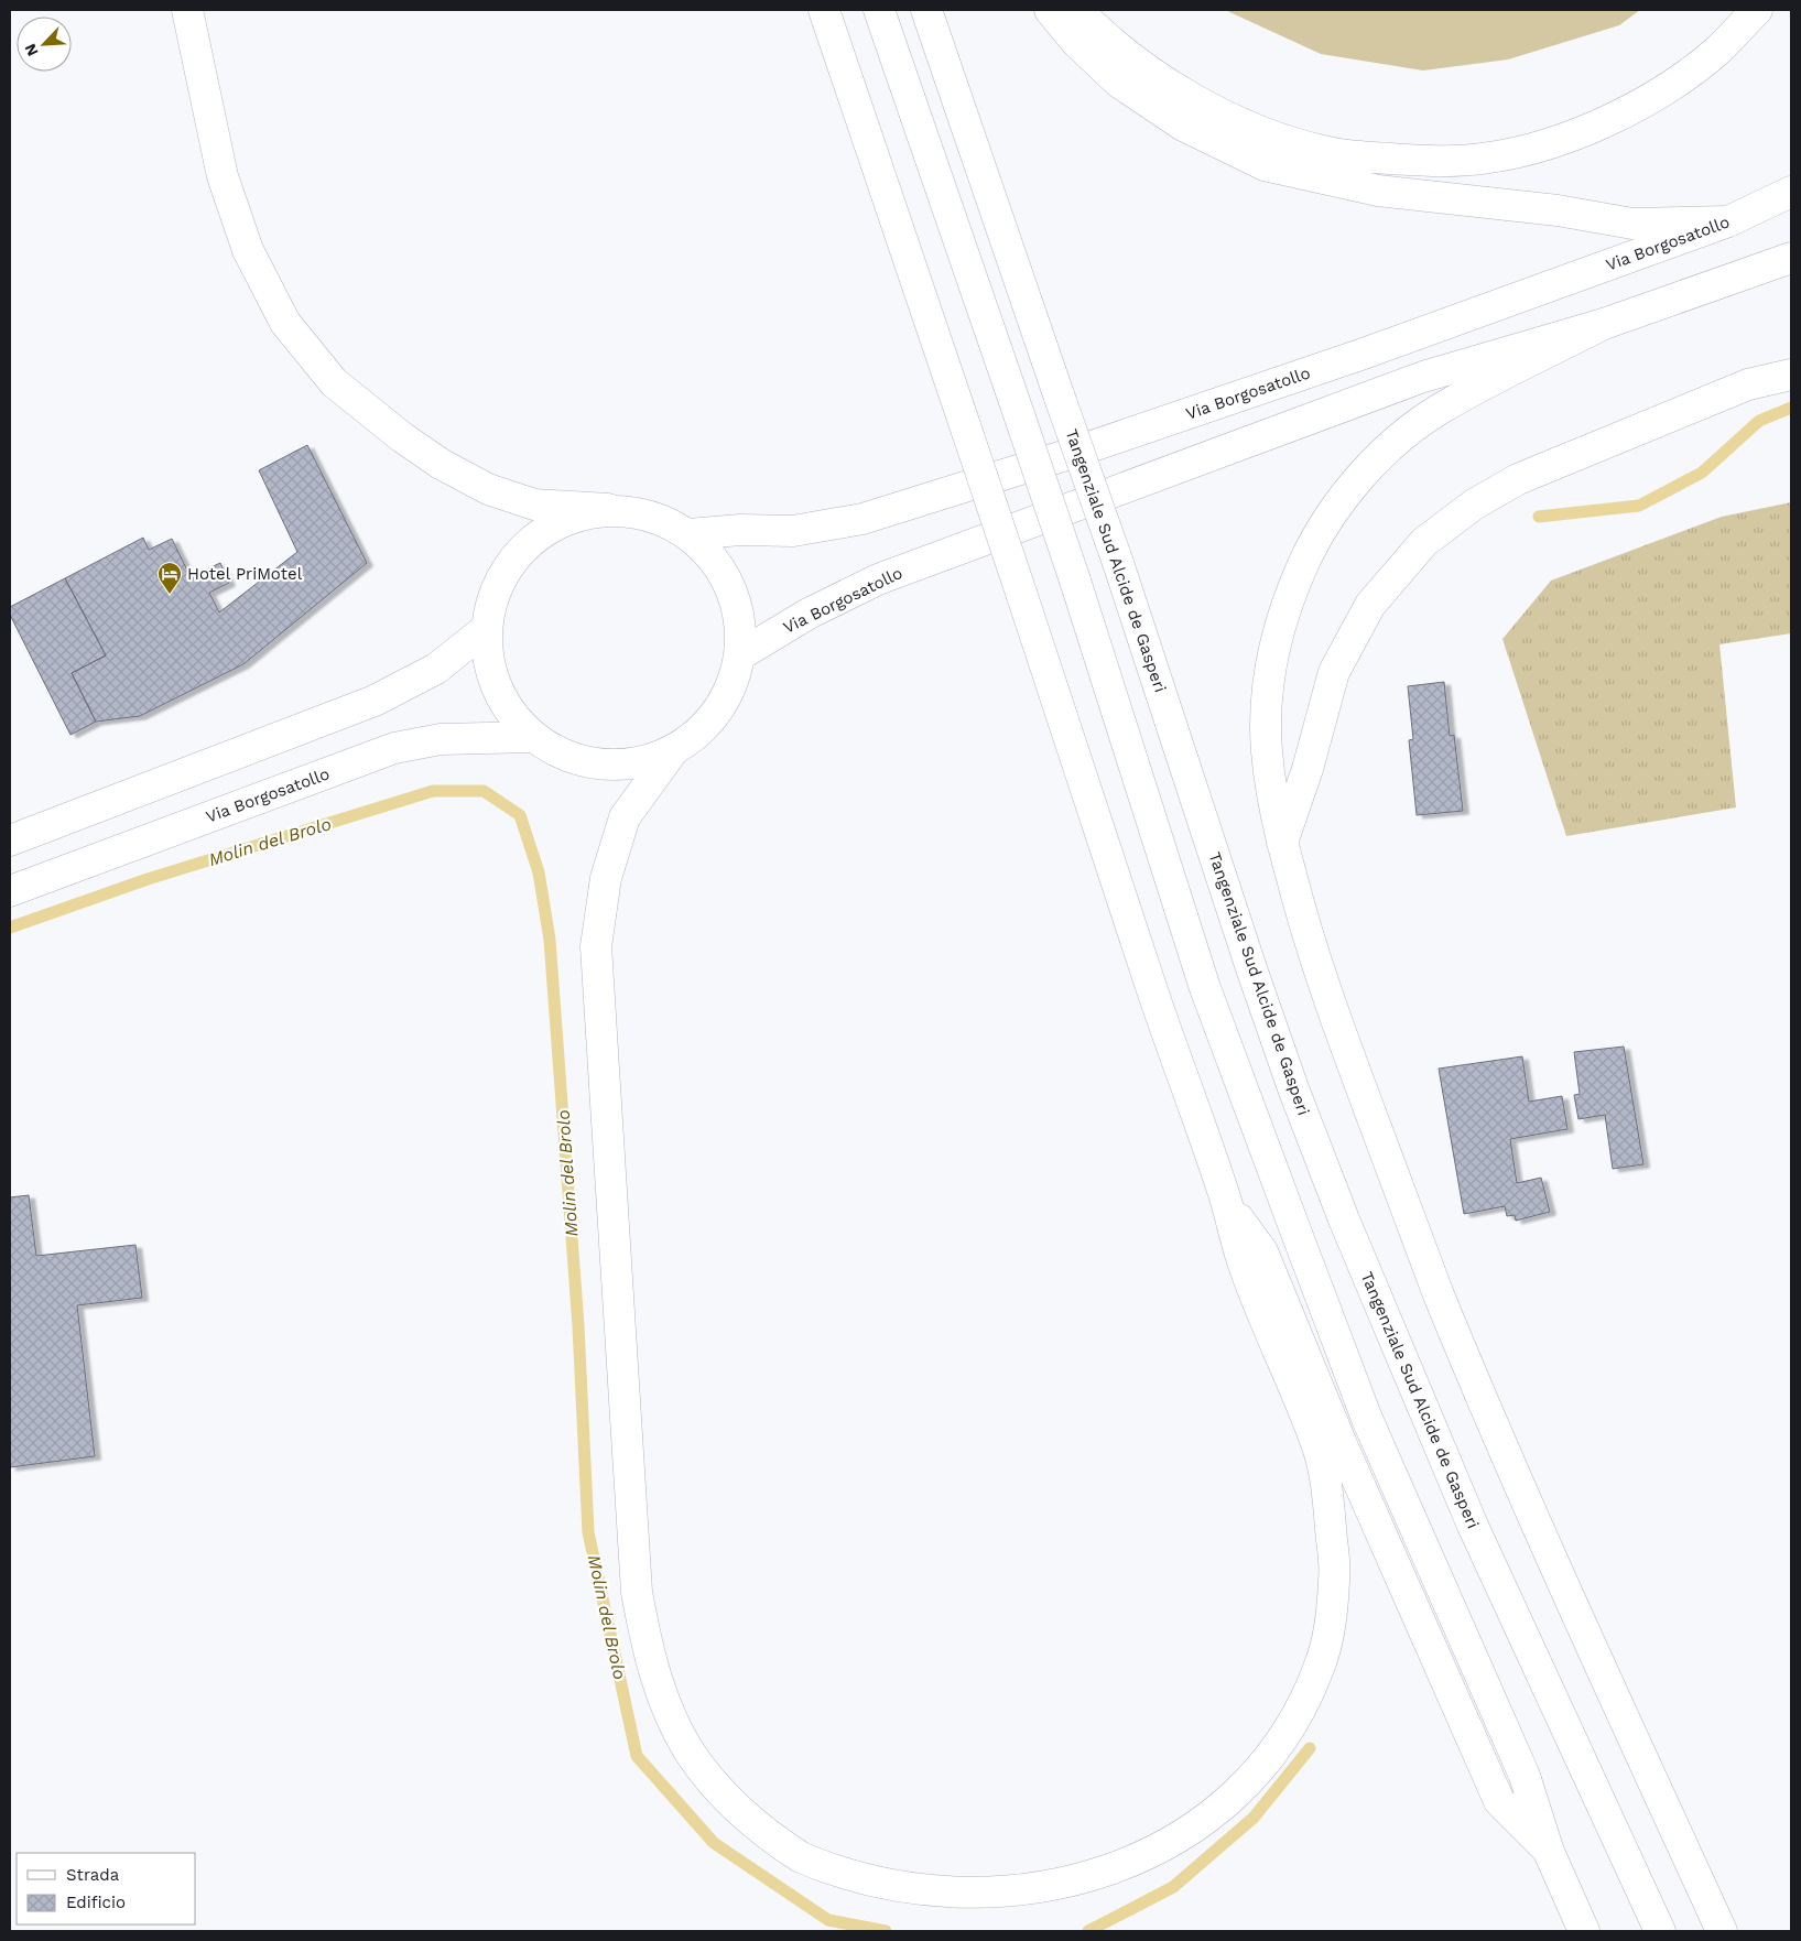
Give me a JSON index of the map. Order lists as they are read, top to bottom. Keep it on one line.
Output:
{"streets":{"main road":["Via Borgosatollo","Tangenziale Sud Alcide de Gasperi"]},"water":["Molin del Brolo"],"places":{"hotel":["Hotel PriMotel"]},"legend":["Strada","Edificio"],"north":"bottom left"}
